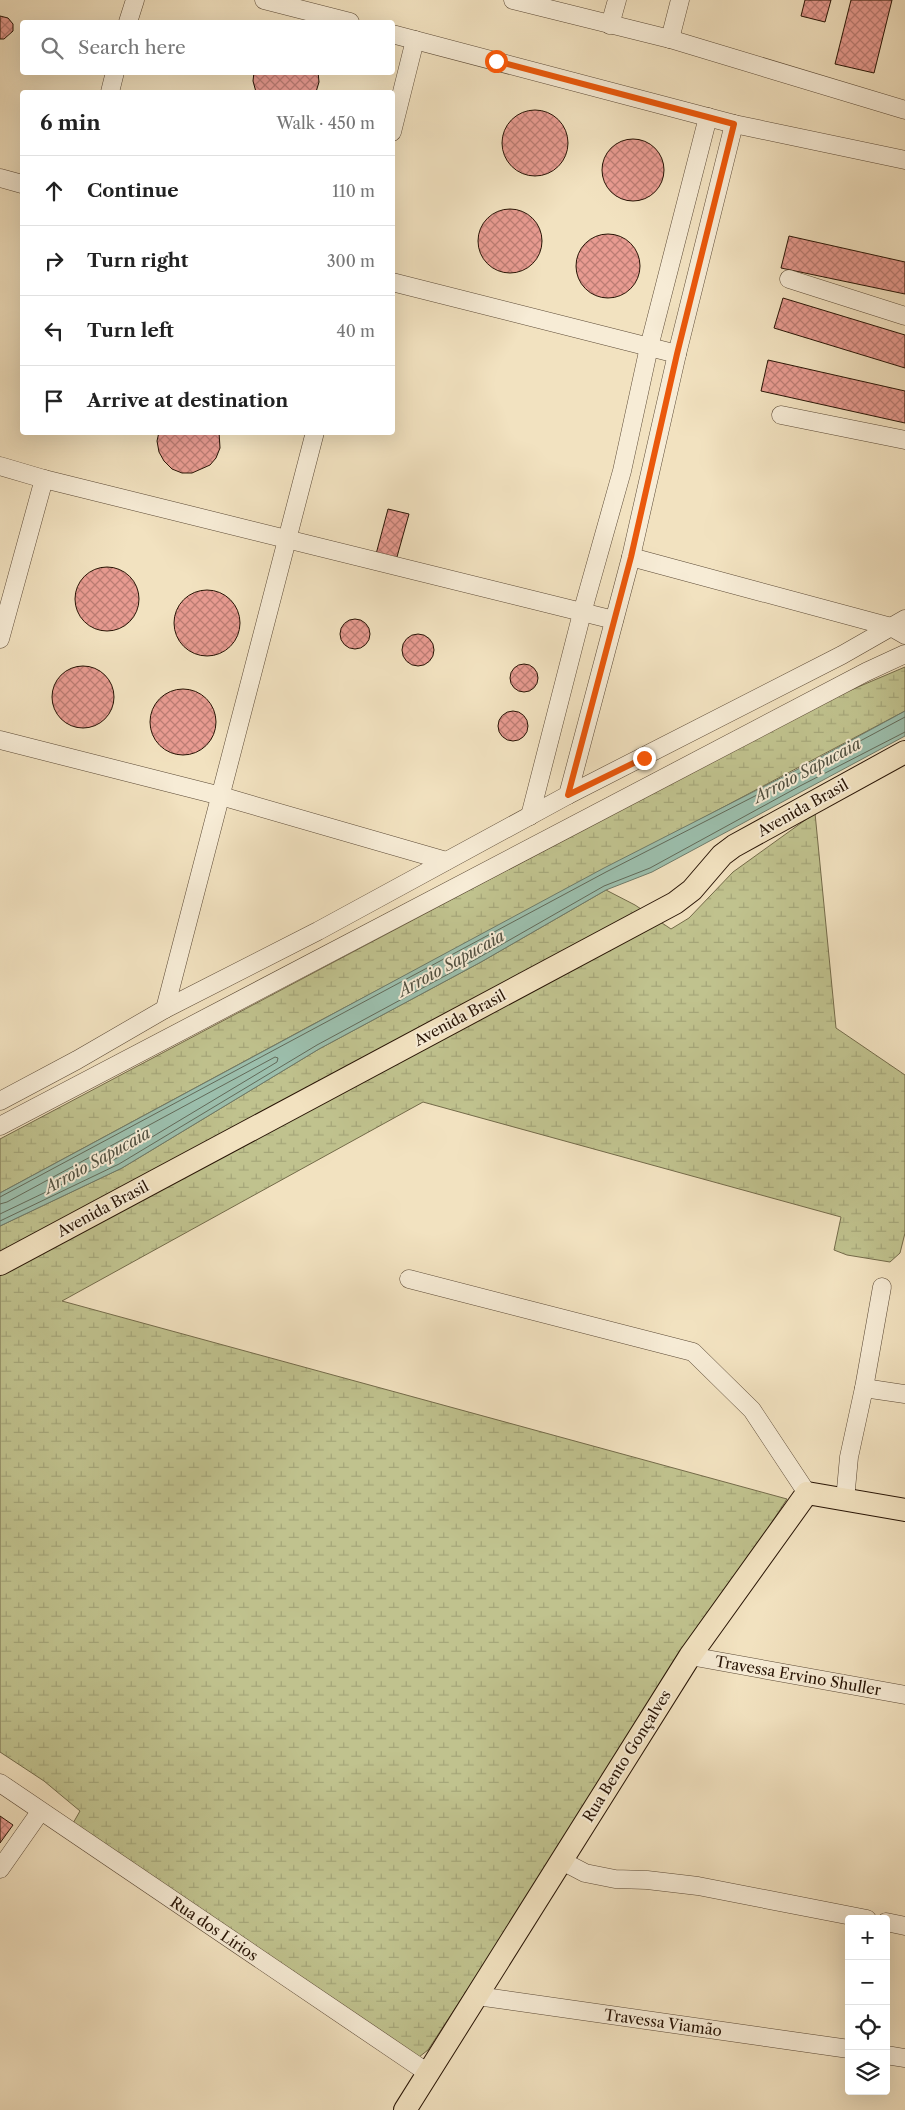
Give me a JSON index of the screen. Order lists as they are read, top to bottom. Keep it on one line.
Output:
{"streets":{"main road":["Avenida Brasil","Rua Bento Gonçalves"],"street":["Travessa Ervino Shuller","Rua dos Lírios","Travessa Viamão"]},"crossings":[["Travessa Ervino Shuller","Rua Bento Gonçalves"],["Rua Bento Gonçalves","Rua dos Lírios"],["Rua Bento Gonçalves","Travessa Viamão"]],"water":["Arroio Sapucaia"],"page":{"search":"Search here","heading":["6 min","Walk · 450 m"],"list":[["Continue","110 m"],["Turn right","300 m"],["Turn left","40 m"],"Arrive at destination"],"map_buttons":["+","−"]}}
